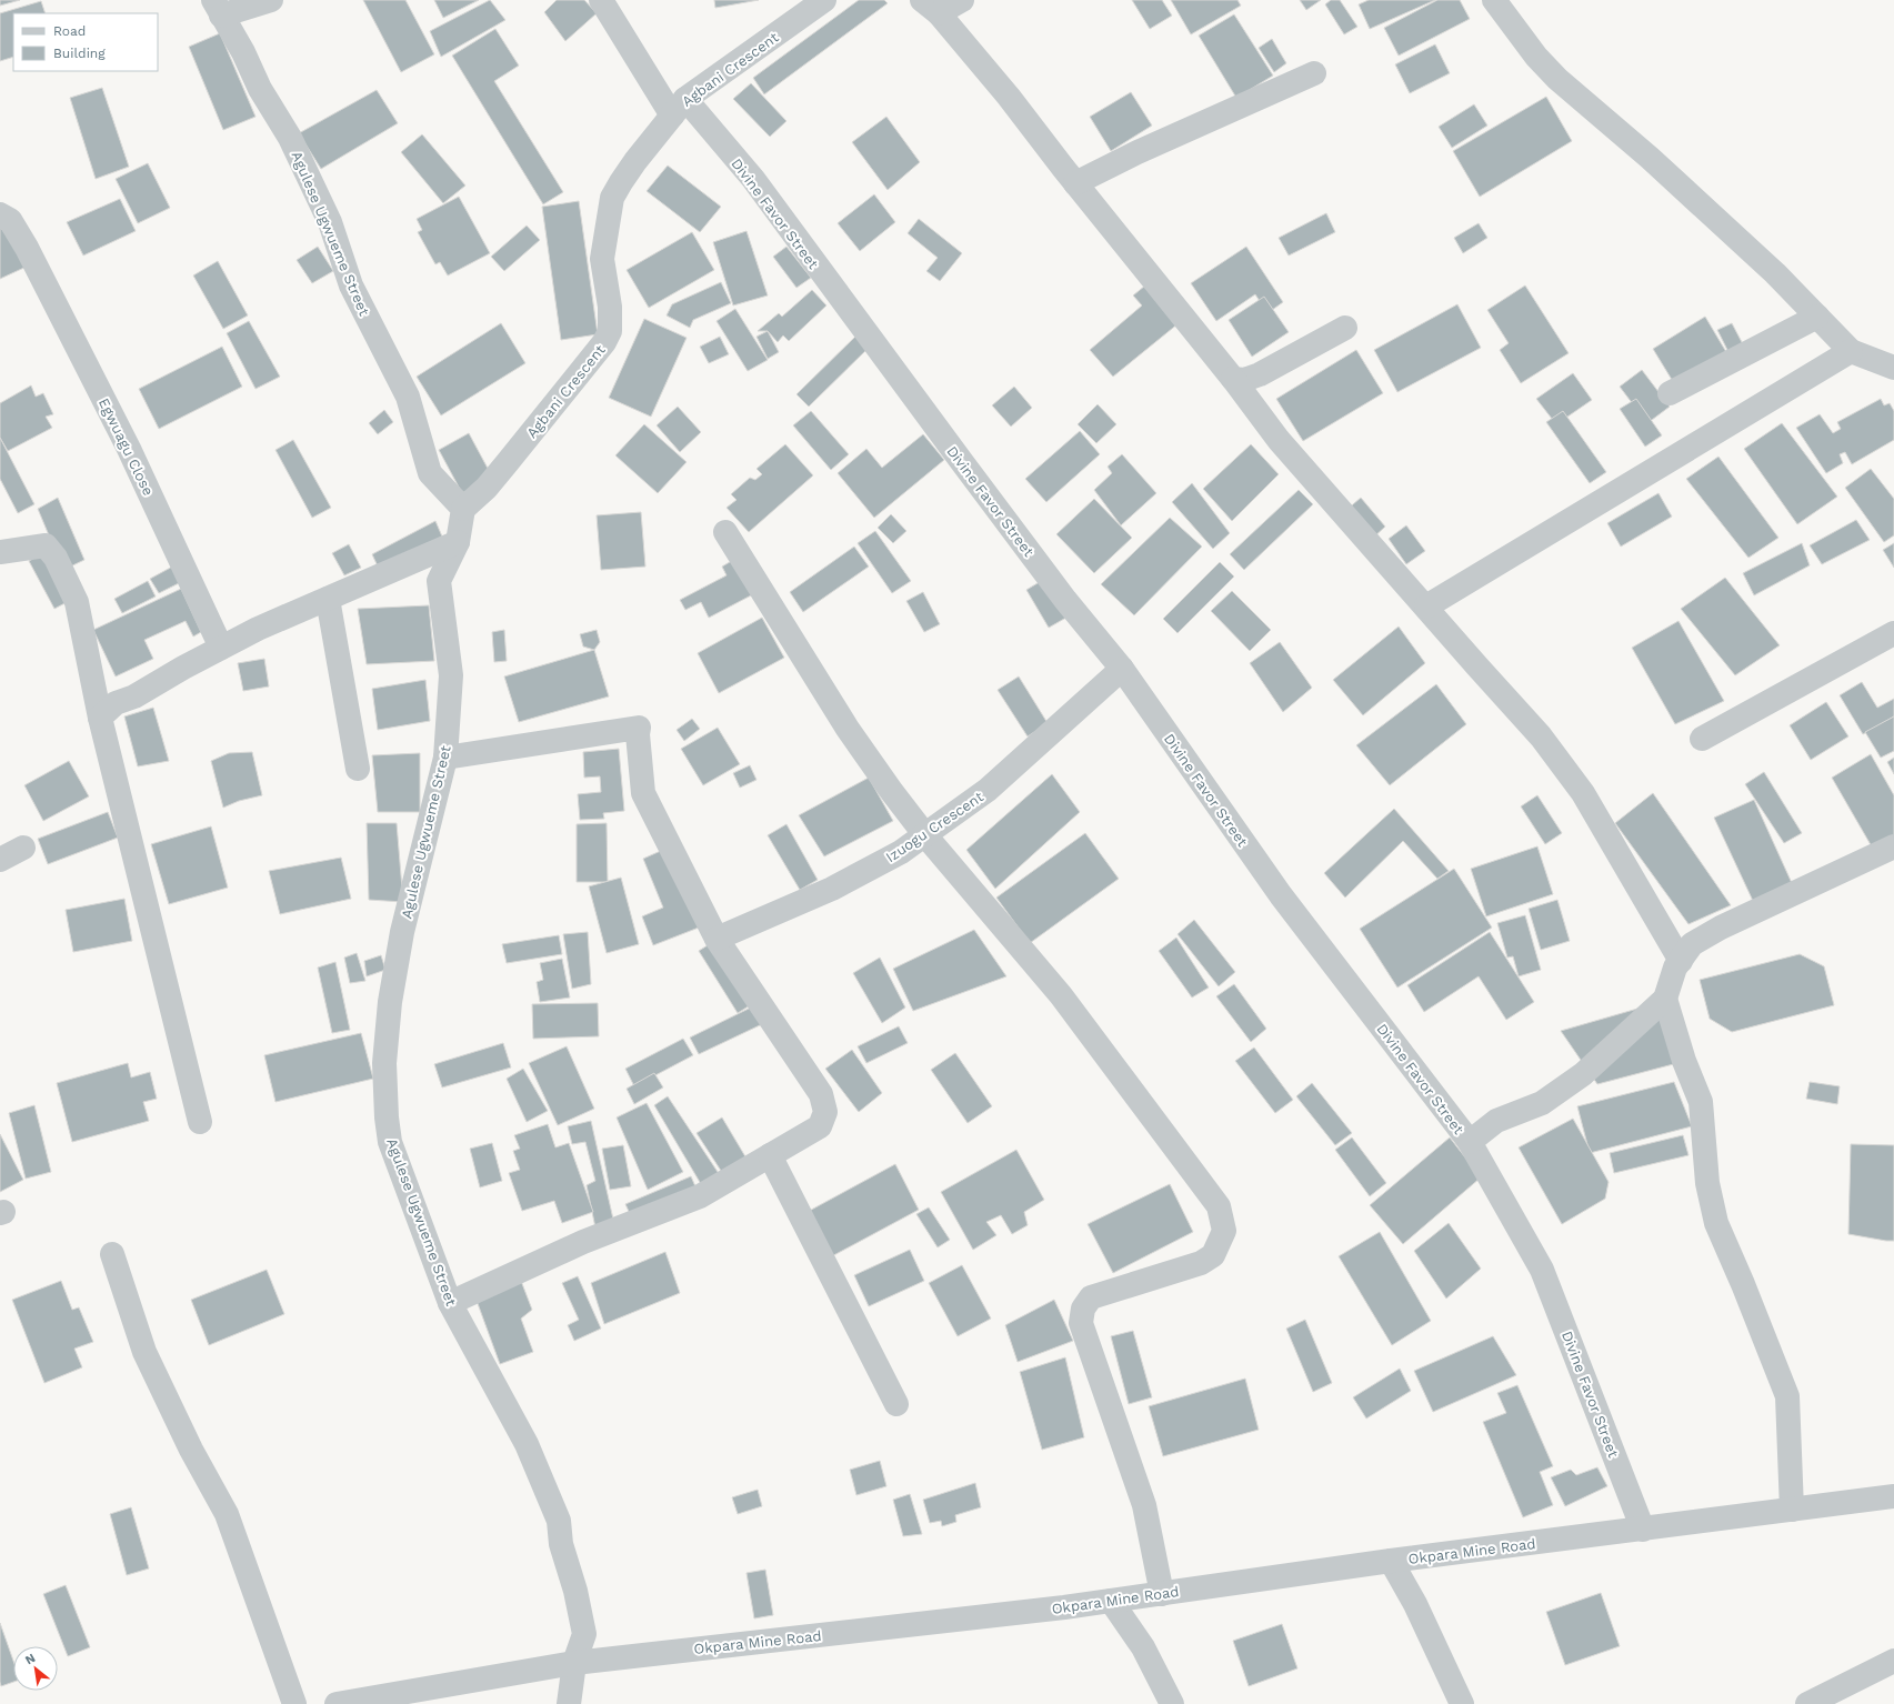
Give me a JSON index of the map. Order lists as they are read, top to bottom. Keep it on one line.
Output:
{"streets":{"street":["Agbani Crescent","Divine Favor Street","Agulese Ugwueme Street","Egwuagu Close","Izuogu Crescent","Okpara Mine Road"]},"crossings":[["Agbani Crescent","Divine Favor Street"],["Agbani Crescent","Agulese Ugwueme Street"],["Divine Favor Street","Izuogu Crescent"],["Divine Favor Street","Okpara Mine Road"],["Agulese Ugwueme Street","Okpara Mine Road"]],"legend":["Road","Building"],"north":"top left"}
